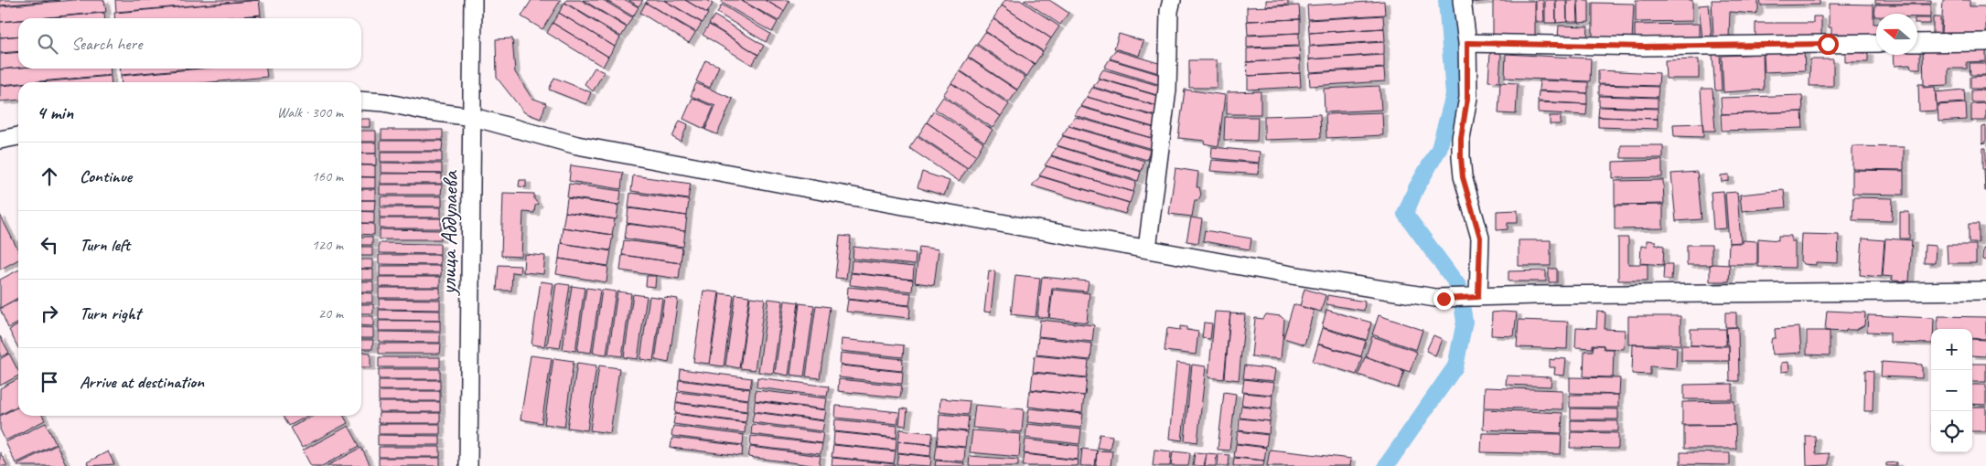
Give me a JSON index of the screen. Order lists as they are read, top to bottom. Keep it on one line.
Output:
{"streets":{"street":["улица Абдулаева"]},"north":"left","page":{"search":"Search here","heading":["4 min","Walk · 300 m"],"list":[["Continue","160 m"],["Turn left","120 m"],["Turn right","20 m"],"Arrive at destination"],"map_buttons":["+","−"]}}
